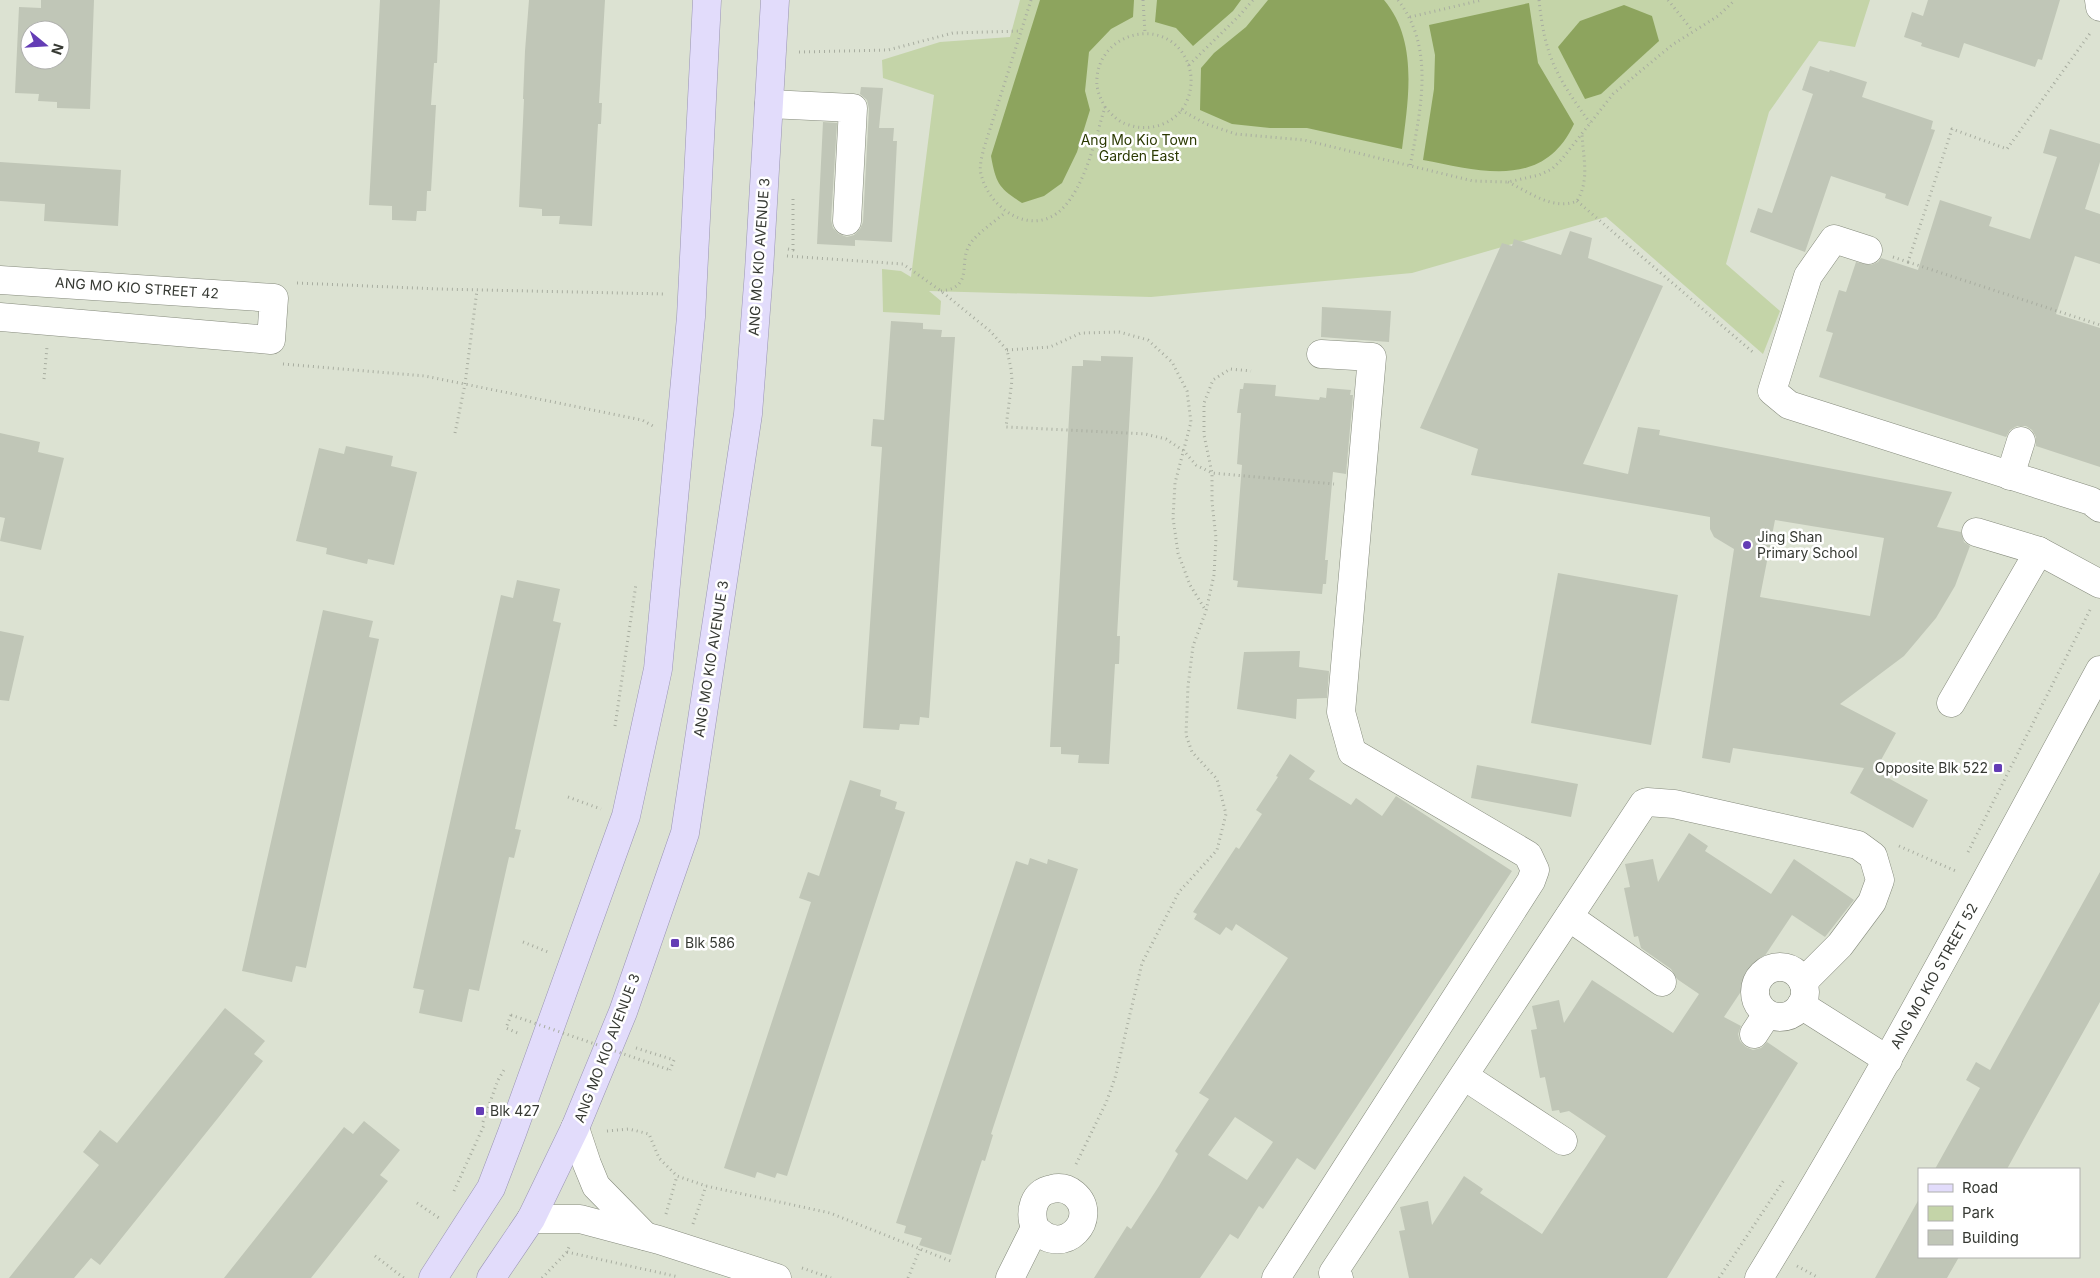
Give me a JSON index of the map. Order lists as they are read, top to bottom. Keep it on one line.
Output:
{"streets":{"main road":["ANG MO KIO AVENUE 3"],"street":["ANG MO KIO STREET 42","ANG MO KIO STREET 52"]},"parks":["Ang Mo Kio Town Garden East"],"places":{"other":["Jing Shan Primary School"],"transit":["Opposite Blk 522","Blk 586","Blk 427"]},"legend":["Road","Park","Building"],"north":"right"}
